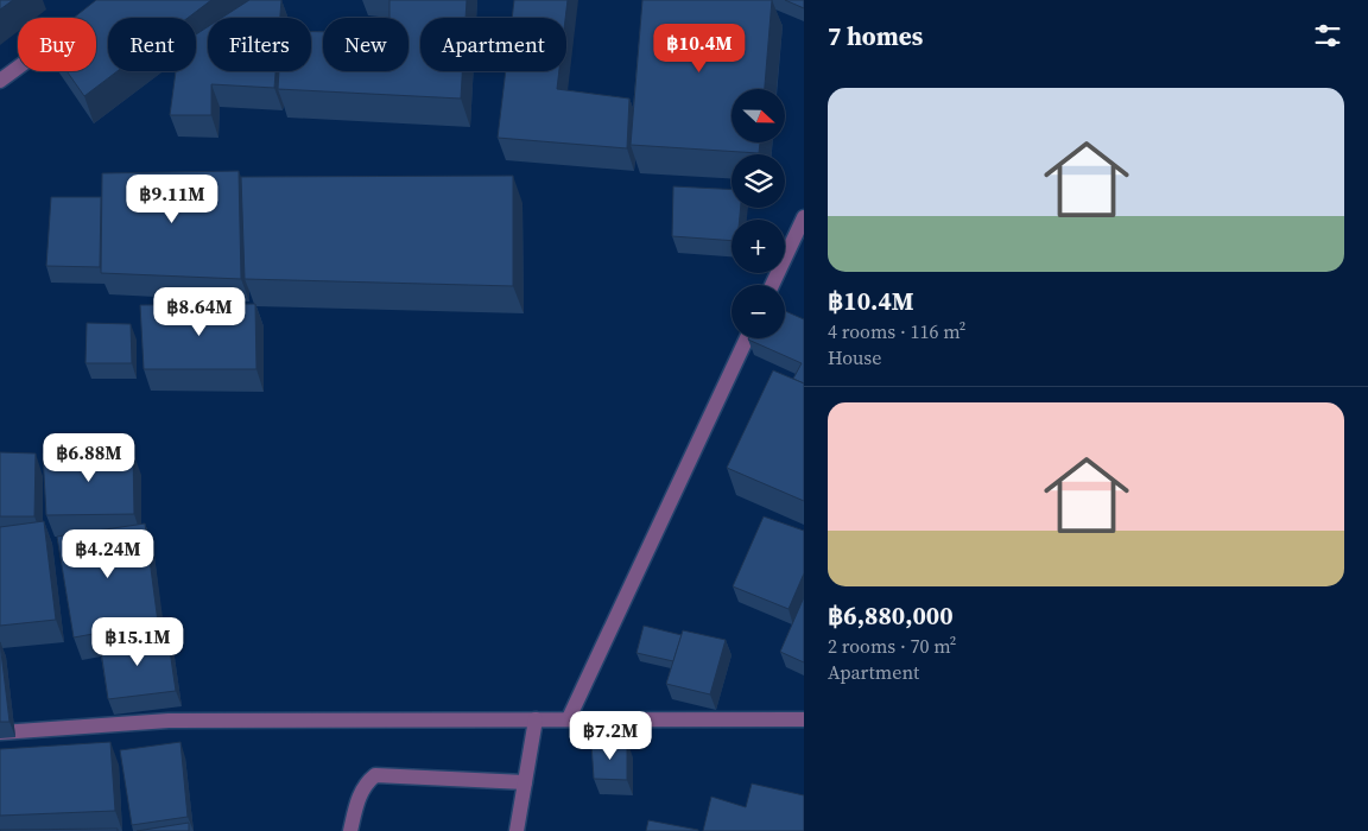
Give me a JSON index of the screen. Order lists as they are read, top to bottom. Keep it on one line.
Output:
{"north":"right","page":{"heading":"7 homes","chip":["Buy","Rent","Filters","New","Apartment"],"price":["฿10.4M","฿9.11M","฿8.64M","฿6.88M","฿4.24M","฿15.1M","฿7.2M"],"list":[{"name":"฿10.4M","note":"4 rooms · 116 m² · House"},{"name":"฿6,880,000","note":"2 rooms · 70 m² · Apartment"}],"map_buttons":["+","−"]}}
